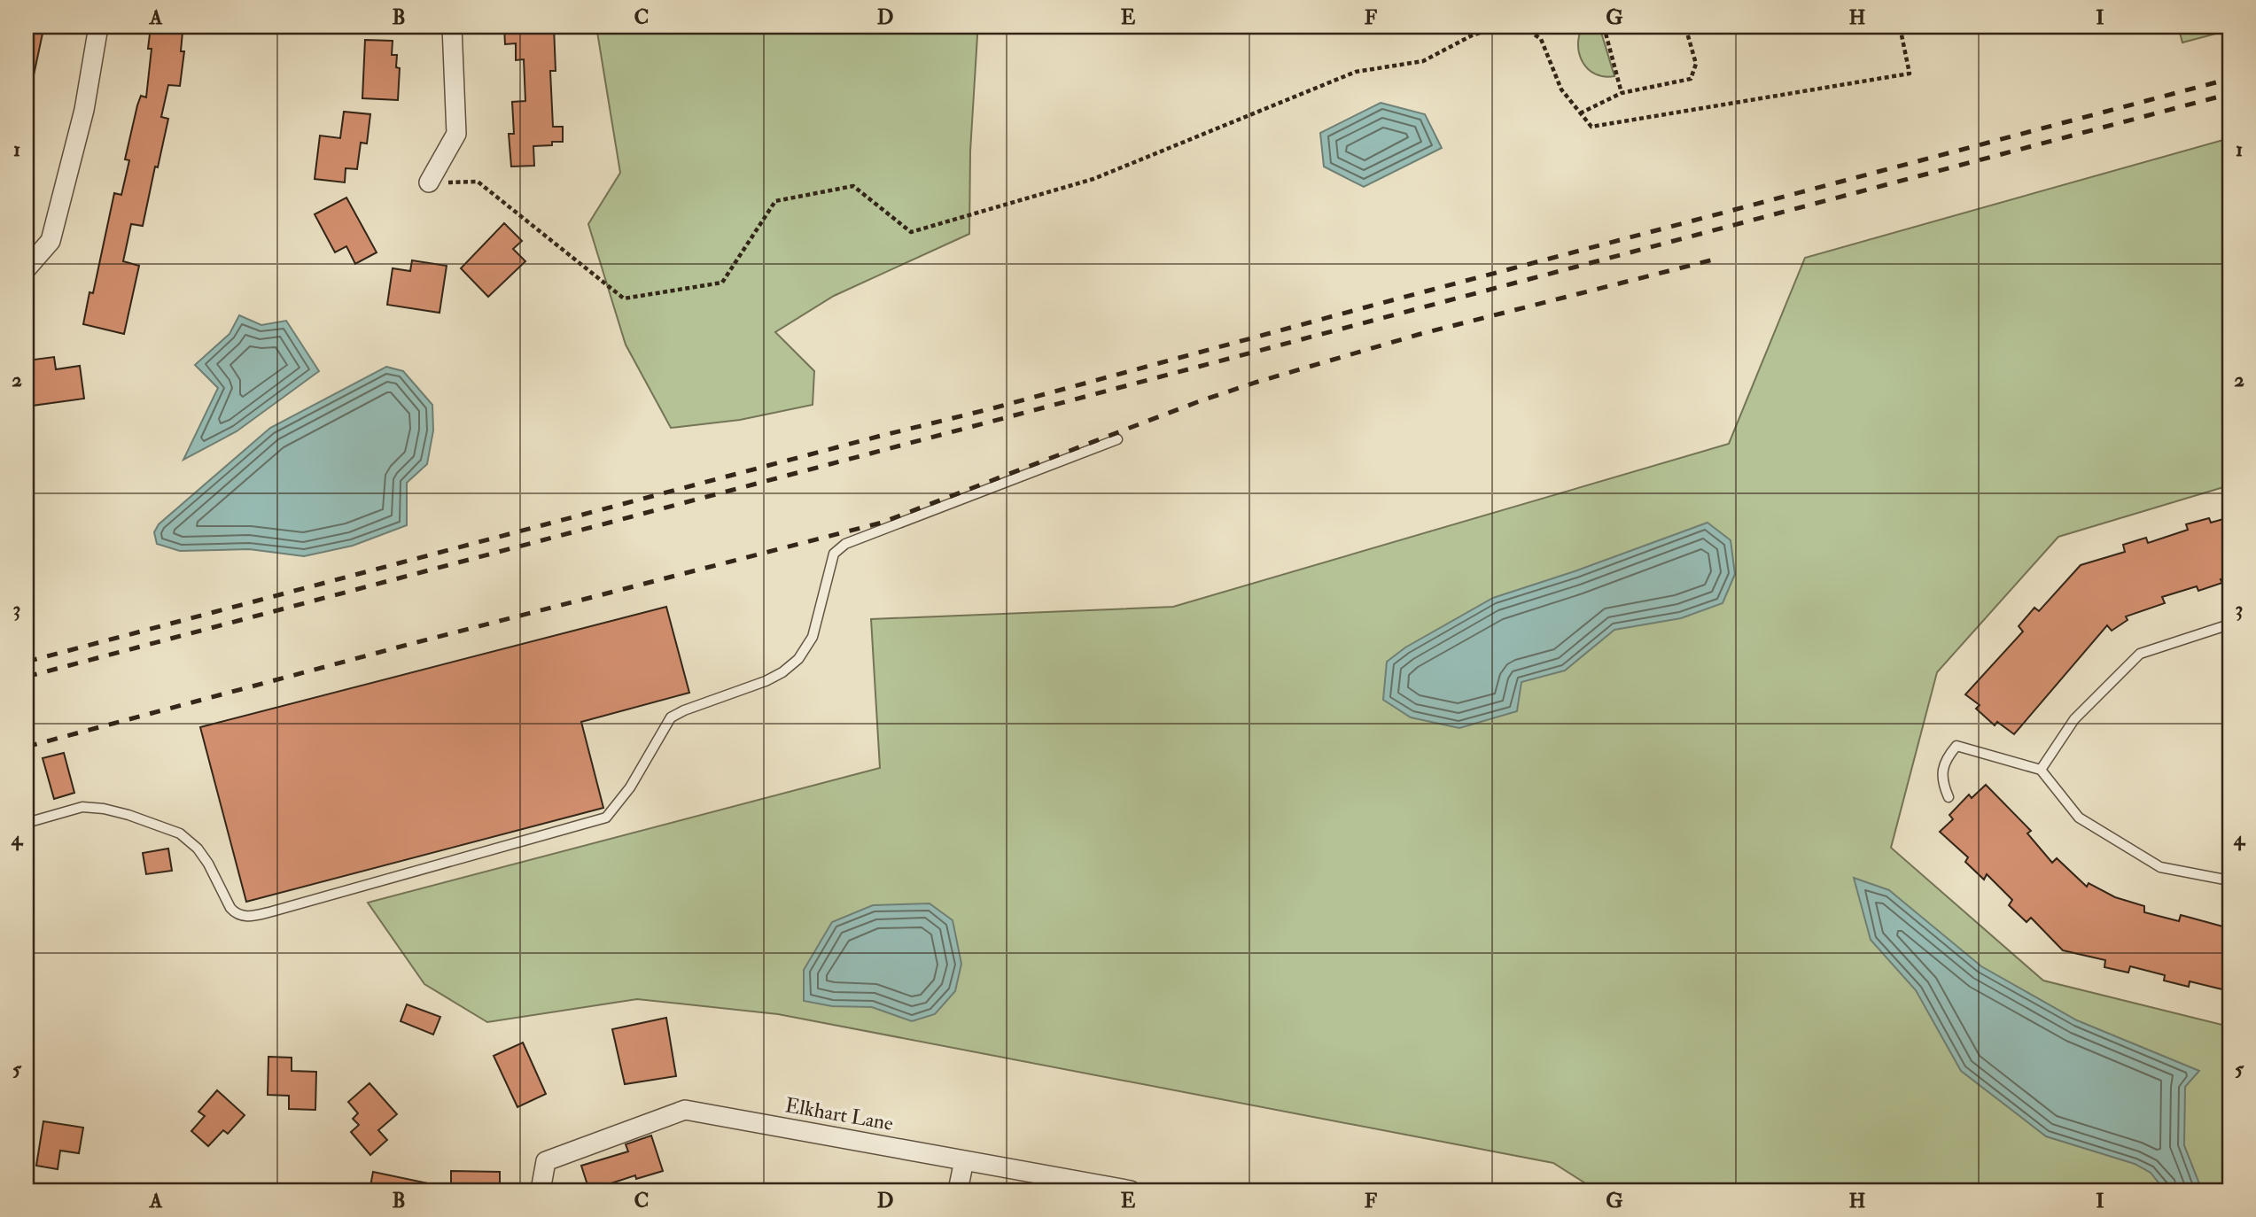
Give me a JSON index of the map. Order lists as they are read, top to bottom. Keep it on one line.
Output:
{"streets":{"street":["Elkhart Lane"]},"grid":{"columns":["A","B","C","D","E","F","G","H","I"],"rows":["1","2","3","4","5"]}}
